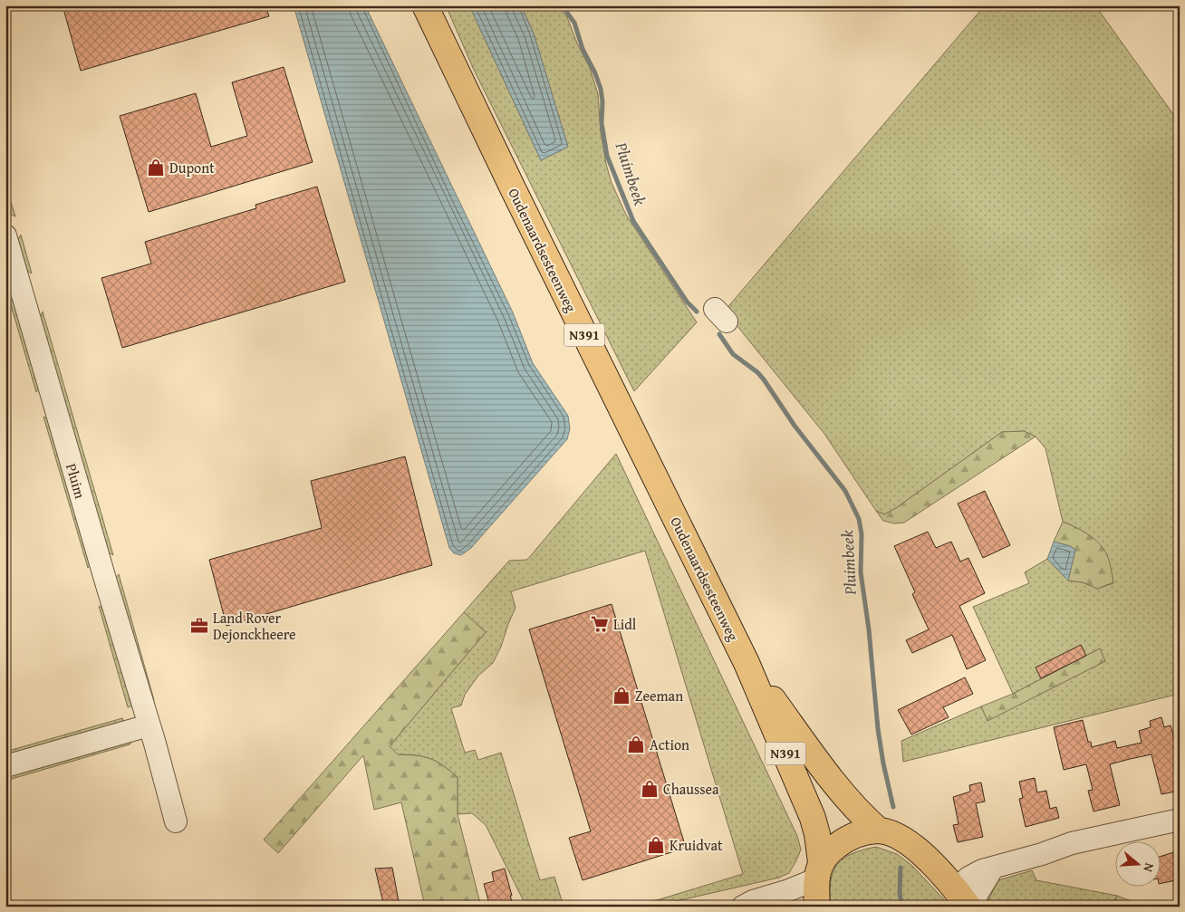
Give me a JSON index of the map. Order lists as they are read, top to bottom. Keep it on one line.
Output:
{"streets":{"main road":["Oudenaardsesteenweg","N391"],"street":["Pluim"]},"crossings":[["Oudenaardsesteenweg","N391"]],"water":["Pluimbeek"],"places":{"shop":["Dupont","Zeeman","Action","Chaussea","Kruidvat"],"supermarket":["Lidl"],"office":["Land Rover Dejonckheere"]},"north":"right"}
